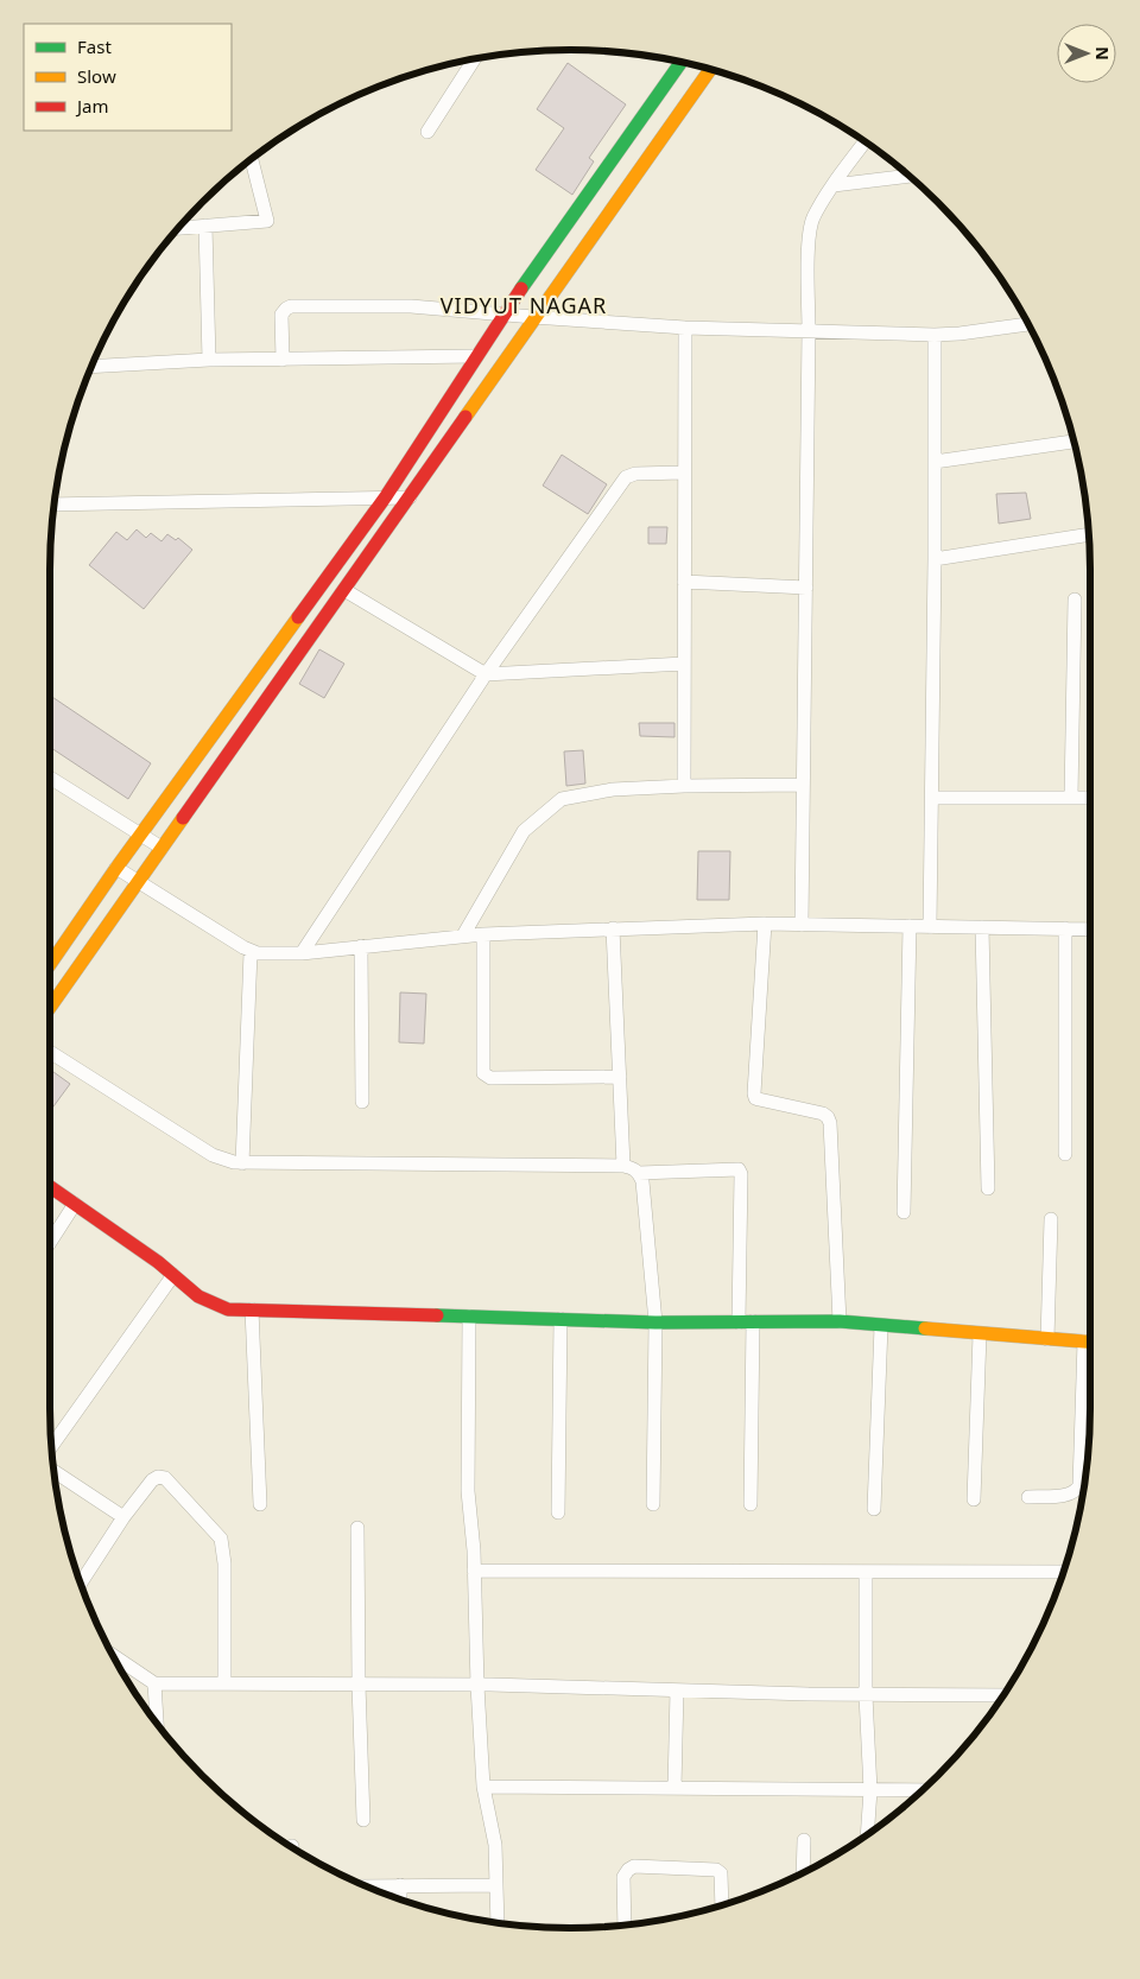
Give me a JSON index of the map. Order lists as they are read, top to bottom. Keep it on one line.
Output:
{"districts":["VIDYUT NAGAR"],"legend":["Fast","Slow","Jam"],"north":"right"}
